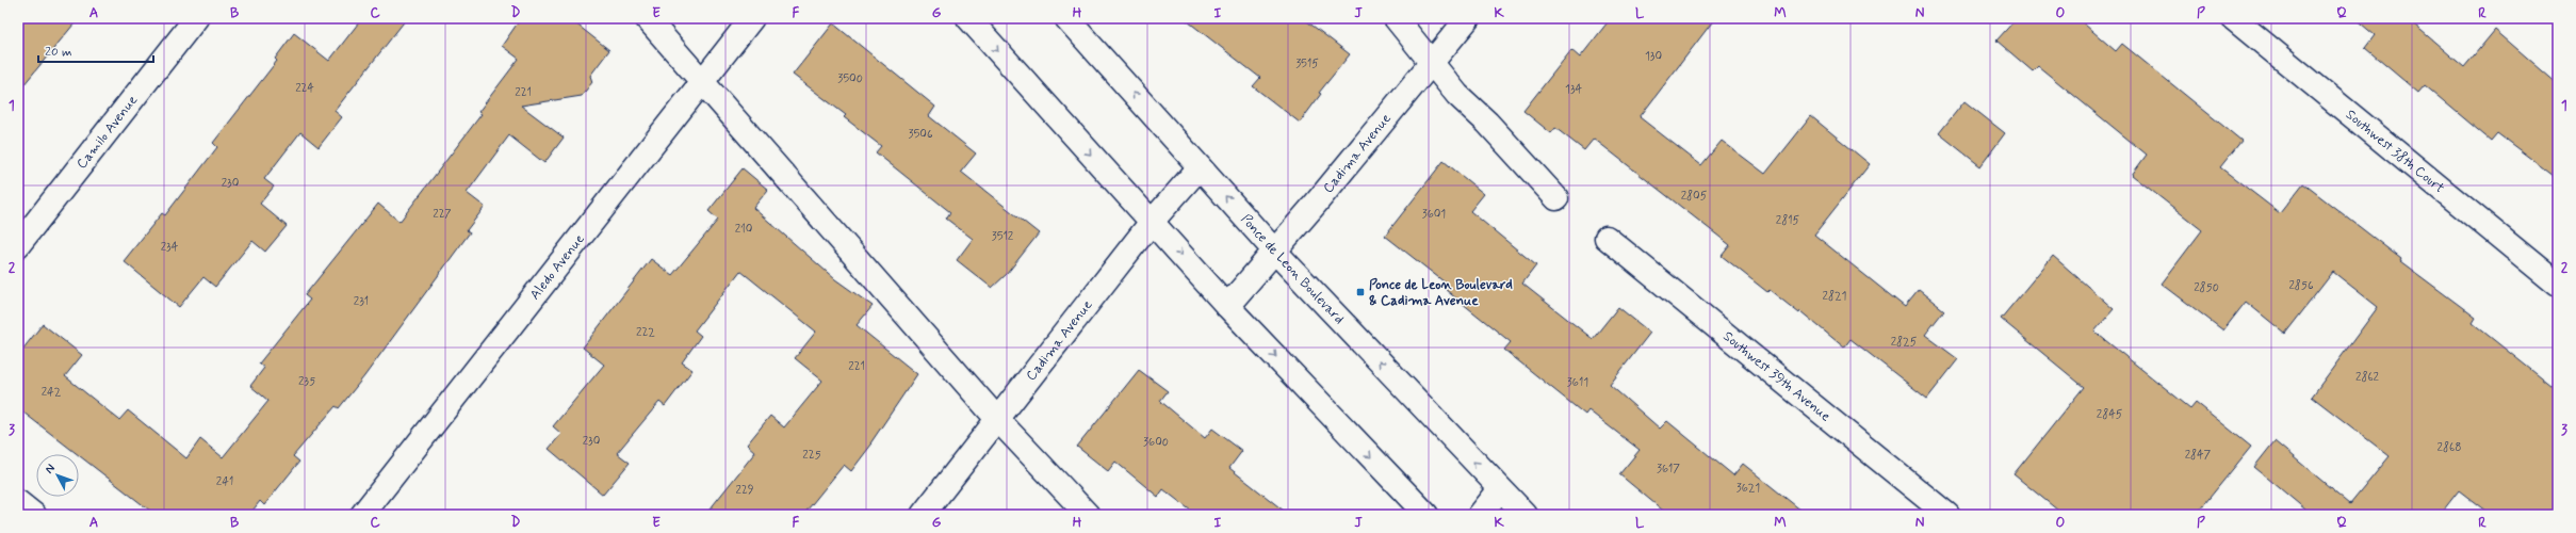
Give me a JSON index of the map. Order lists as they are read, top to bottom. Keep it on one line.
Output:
{"streets":{"street":["Camilo Avenue","Southwest 38th Court","Cadima Avenue","Aledo Avenue","Ponce de Leon Boulevard","Southwest 39th Avenue"]},"crossings":[["Cadima Avenue","Ponce de Leon Boulevard"]],"places":{"transit":["Ponce de Leon Boulevard & Cadima Avenue"]},"house_numbers":["130","3515","3500","224","134","221","3506","230","2805","227","3601","2815","210","3512","234","2856","2850","2821","231","222","2825","221","2862","235","3611","242","2845","230","3600","2868","225","2847","3617","241","3621","229"],"scale_bar":"20 m","north":"top left","grid":{"columns":["A","B","C","D","E","F","G","H","I","J","K","L","M","N","O","P","Q","R"],"rows":["1","2","3"]}}
